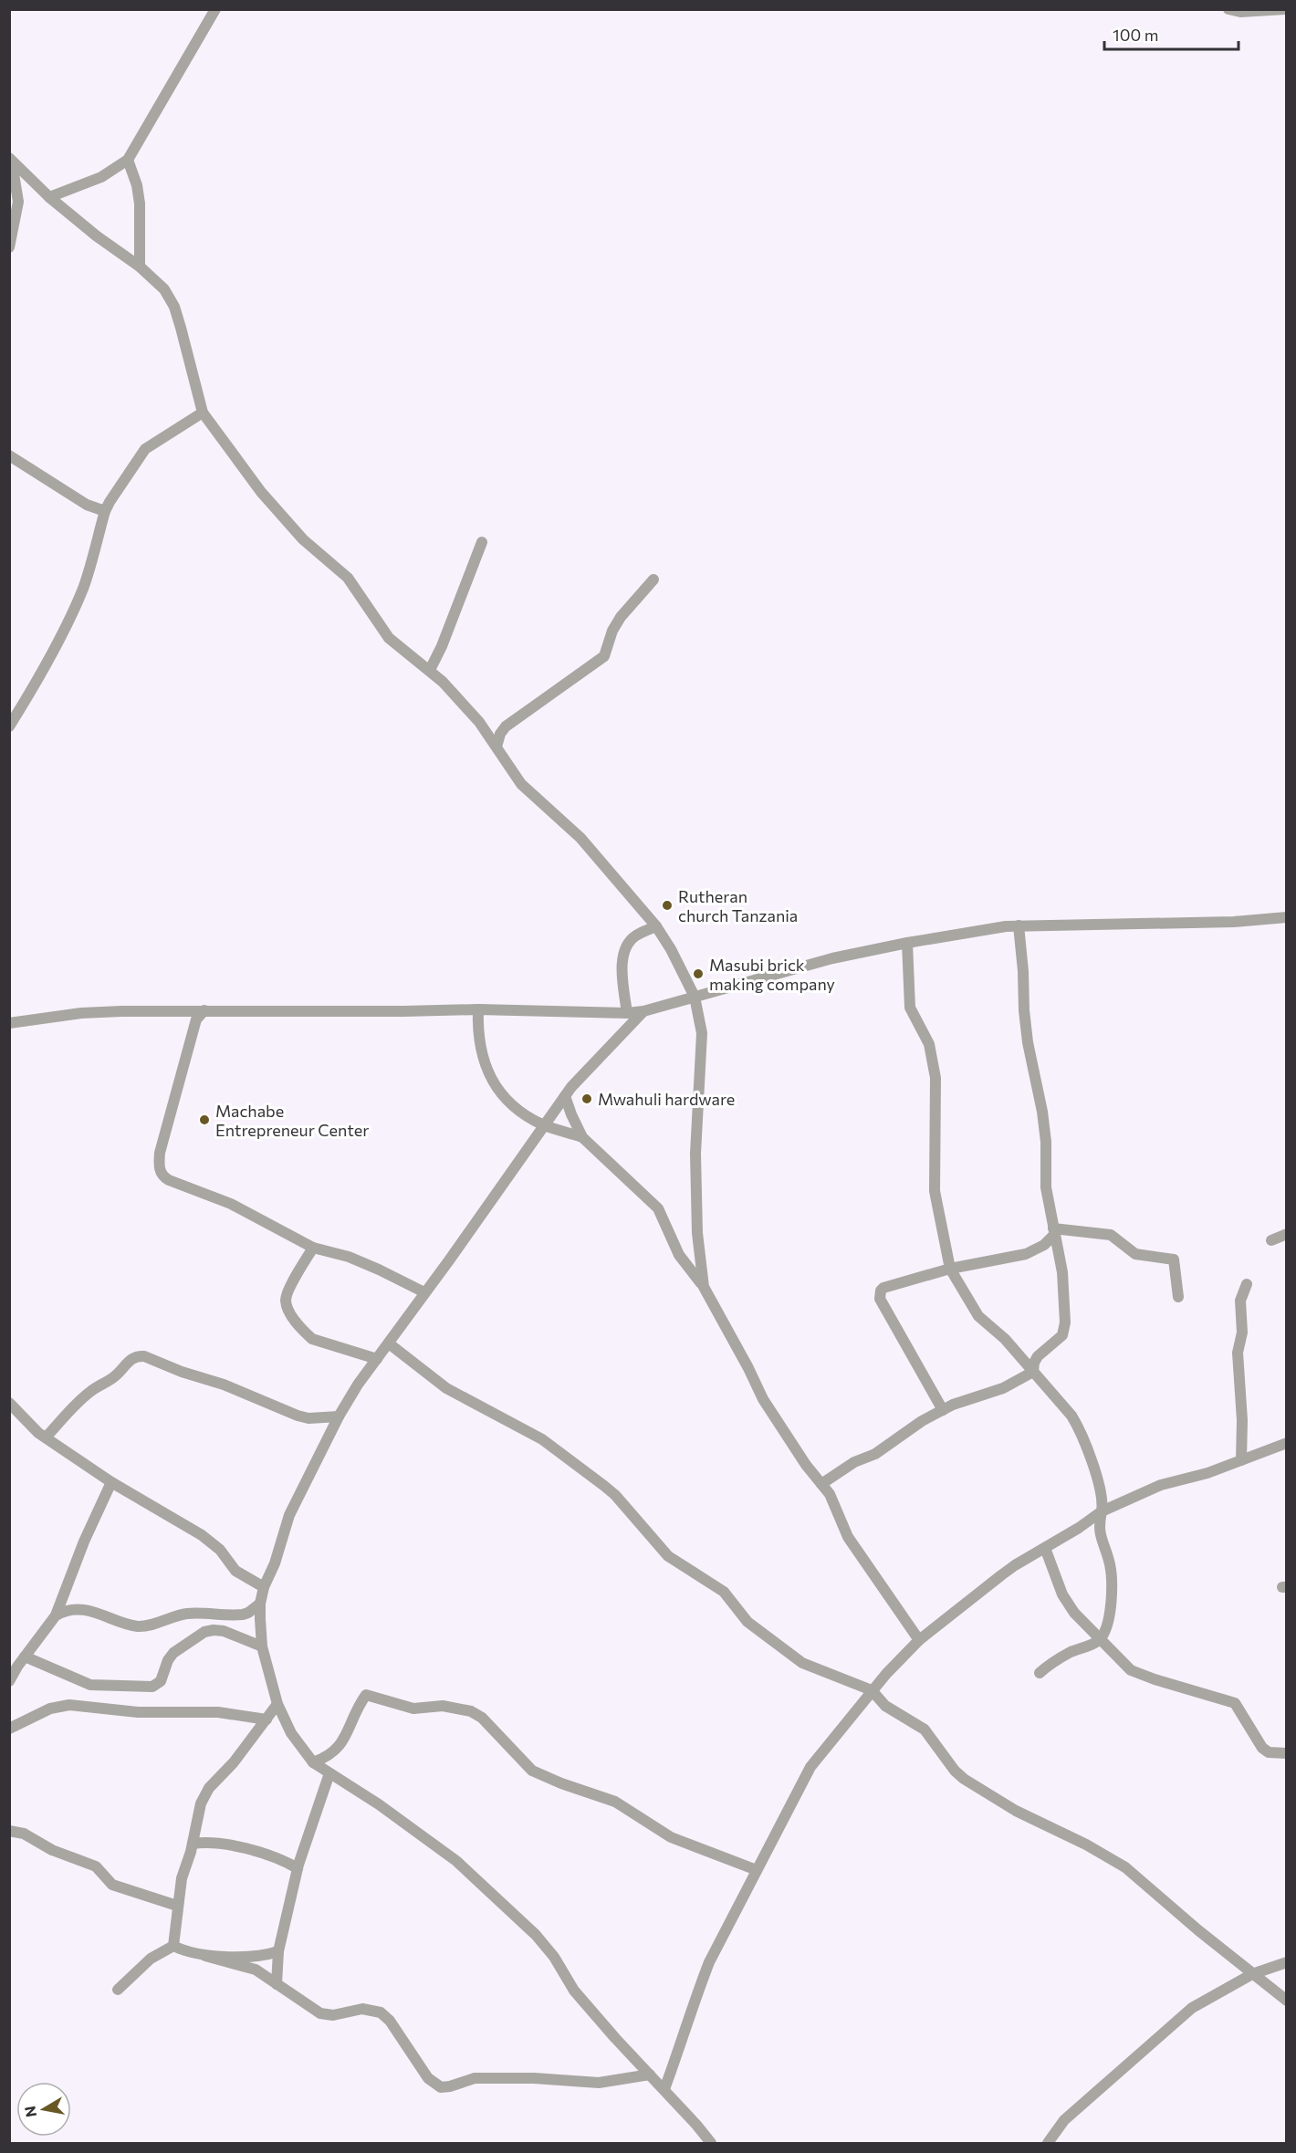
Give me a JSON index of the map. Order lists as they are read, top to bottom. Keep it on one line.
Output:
{"places":["Rutheran church Tanzania","Masubi brick making company","Mwahuli hardware","Machabe Entrepreneur Center"],"scale_bar":"100 m","north":"left"}
